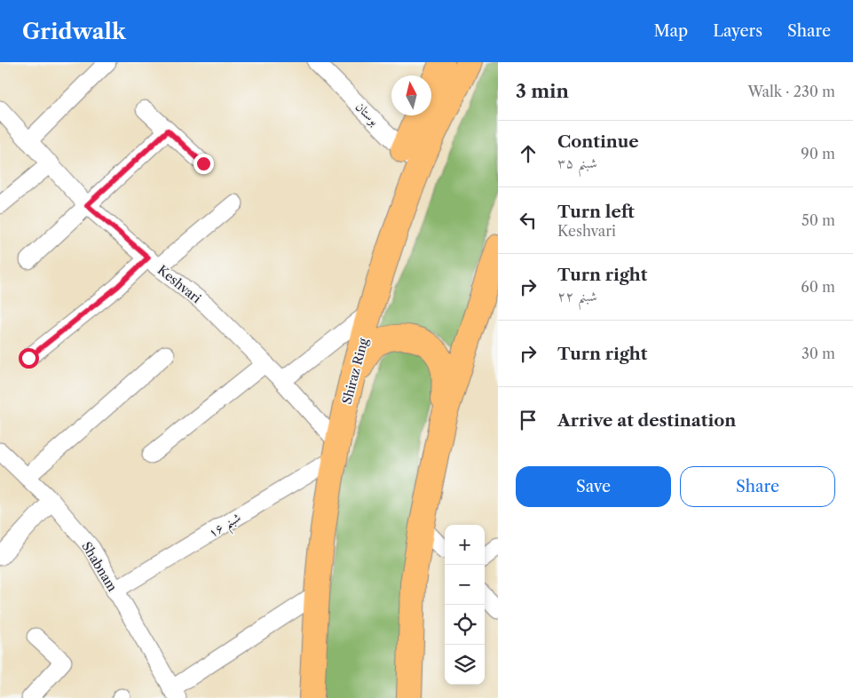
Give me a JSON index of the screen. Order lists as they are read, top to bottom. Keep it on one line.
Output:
{"streets":{"highway":["Shiraz Ring"],"street":["بوستان","Keshvari","۱۶ شبنم","Shabnam"]},"crossings":[["بوستان","Shiraz Ring"],["Keshvari","Shiraz Ring"],["Keshvari","۱۶ شبنم"],["Shiraz Ring","۱۶ شبنم"],["۱۶ شبنم","Shabnam"]],"north":"top","page":{"header":"Gridwalk","nav":["Map","Layers","Share"],"heading":["3 min","Walk · 230 m"],"list":[["Continue","۳۵ شبنم","90 m"],["Turn left","Keshvari","50 m"],["Turn right","۲۲ شبنم","60 m"],["Turn right","30 m"],"Arrive at destination"],"buttons":["Save","Share"],"map_buttons":["+","−"]}}
